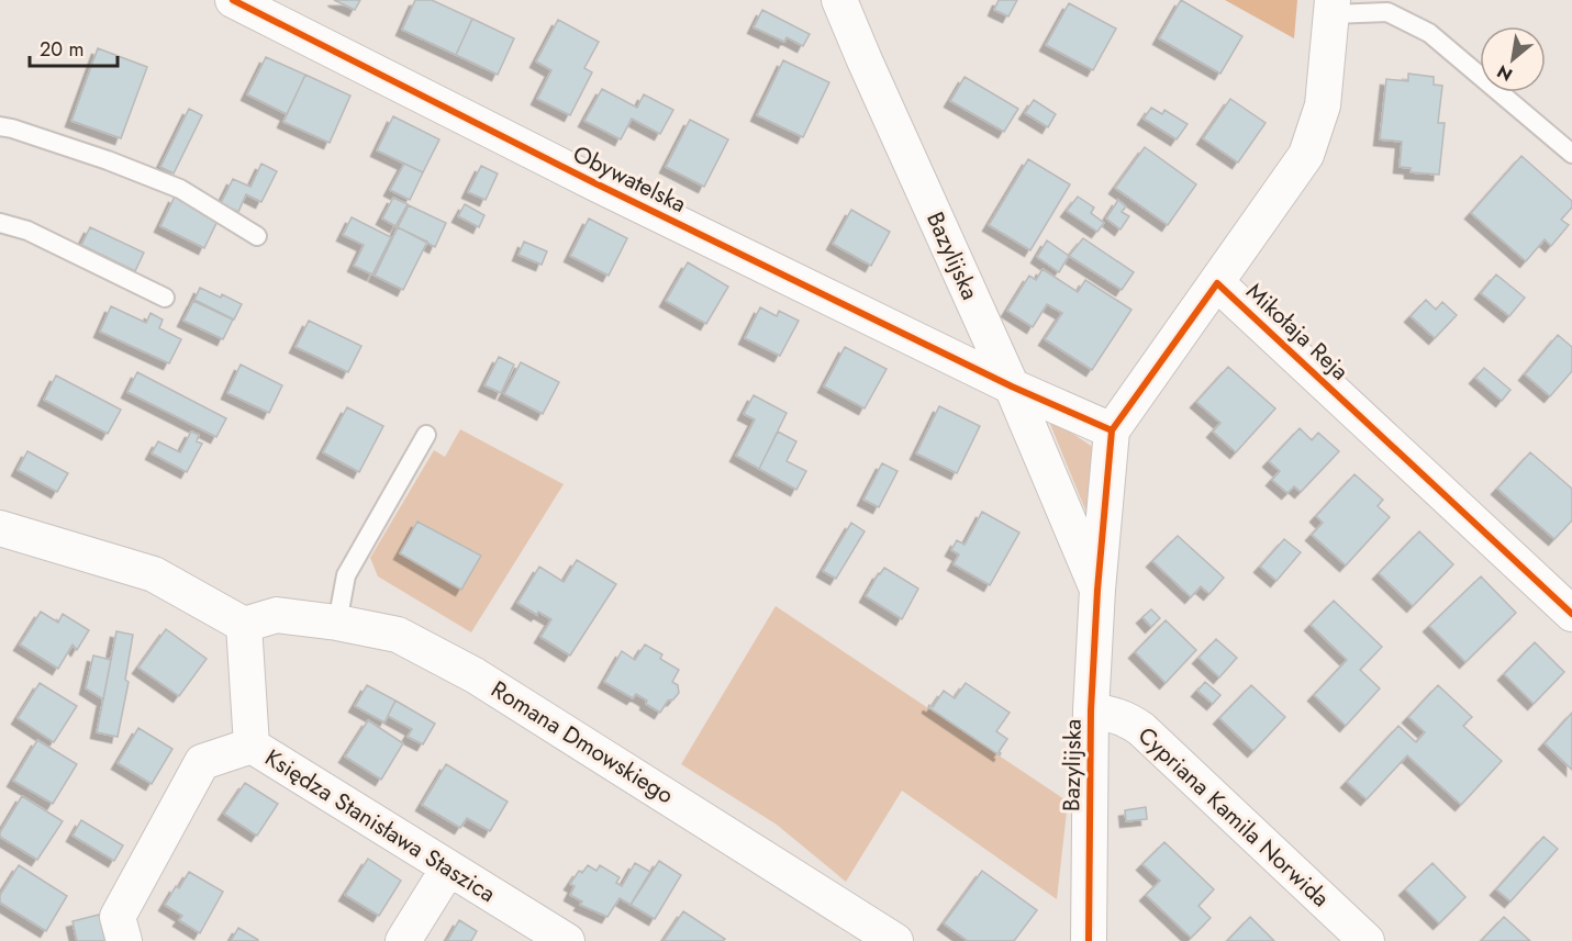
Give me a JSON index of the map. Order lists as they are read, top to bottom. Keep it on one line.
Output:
{"streets":{"street":["Obywatelska","Bazylijska","Mikołaja Reja","Romana Dmowskiego","Cypriana Kamila Norwida","Księdza Stanisława Staszica"]},"crossings":[["Obywatelska","Bazylijska"],["Obywatelska","Mikołaja Reja"],["Bazylijska","Cypriana Kamila Norwida"],["Romana Dmowskiego","Księdza Stanisława Staszica"]],"scale_bar":"20 m","north":"bottom left"}
